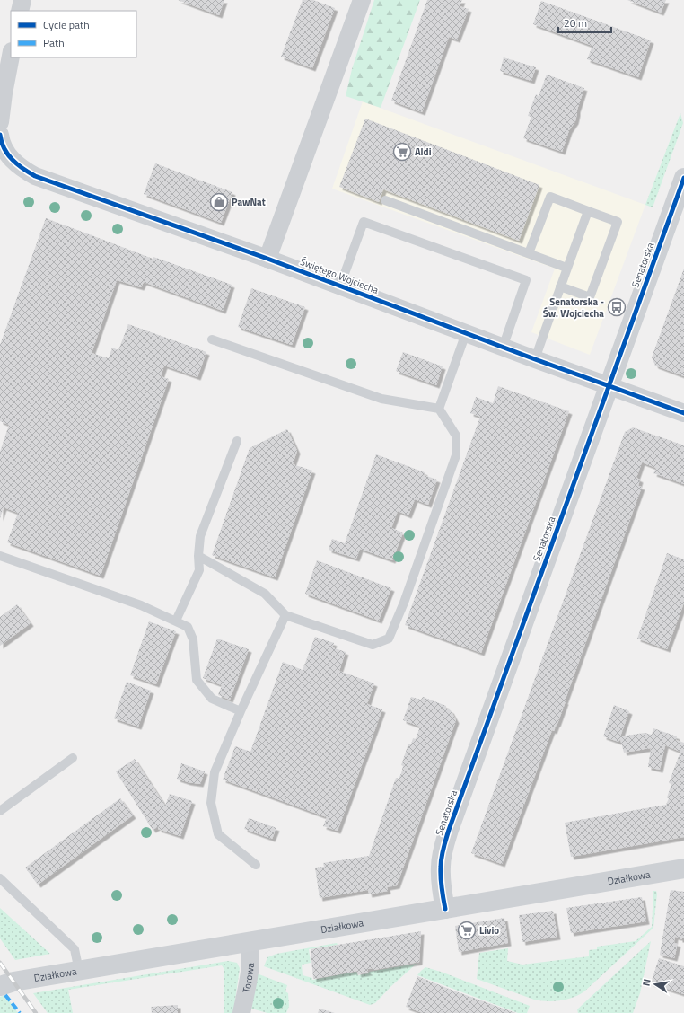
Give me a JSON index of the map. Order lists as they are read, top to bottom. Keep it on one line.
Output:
{"streets":{"street":["Senatorska","Świętego Wojciecha","Działkowa","Torowa"]},"crossings":[["Senatorska","Świętego Wojciecha"],["Senatorska","Działkowa"],["Działkowa","Torowa"]],"places":{"supermarket":["Aldi","Livio"],"shop":["PawNat"],"bus stop":["Senatorska - Św. Wojciecha"]},"legend":["Cycle path","Path"],"scale_bar":"20 m","north":"left"}
